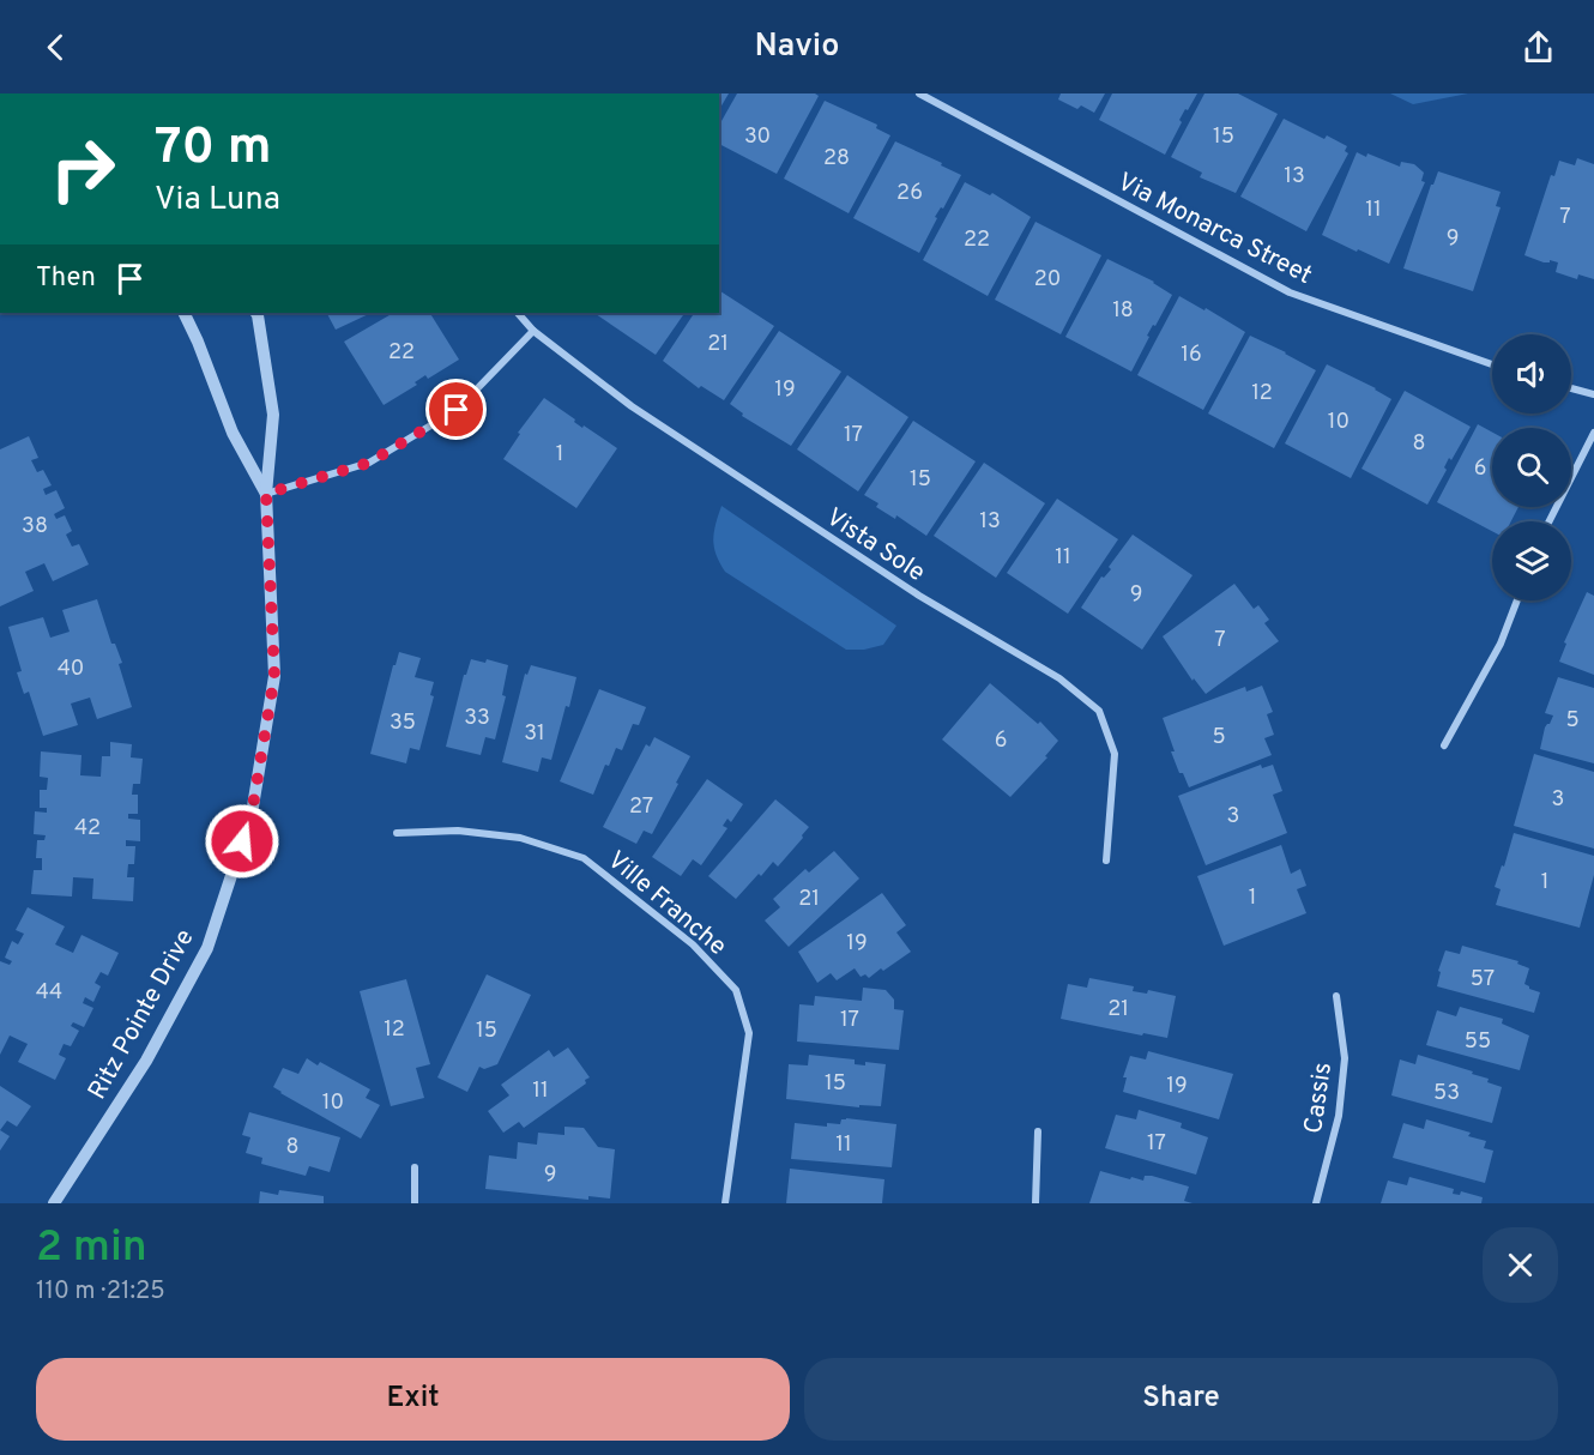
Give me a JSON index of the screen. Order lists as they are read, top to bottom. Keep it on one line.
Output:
{"streets":{"street":["Via Monarca Street","Vista Sole","Ville Franche","Ritz Pointe Drive","Cassis"]},"house_numbers":["30","15","28","13","26","11","7","9","22","20","18","21","22","16","19","12","10","17","8","1","6","15","13","38","11","9","7","40","33","5","35","31","5","6","3","27","3","42","1","1","21","19","57","44","21","17","12","15","55","15","19","11","53","10","17","11","8","9"],"page":{"header":"Navio","turn":["70 m","Via Luna"],"then":"Then","heading":["2 min","110 m · 21:25"],"buttons":["Exit","Share"]}}
